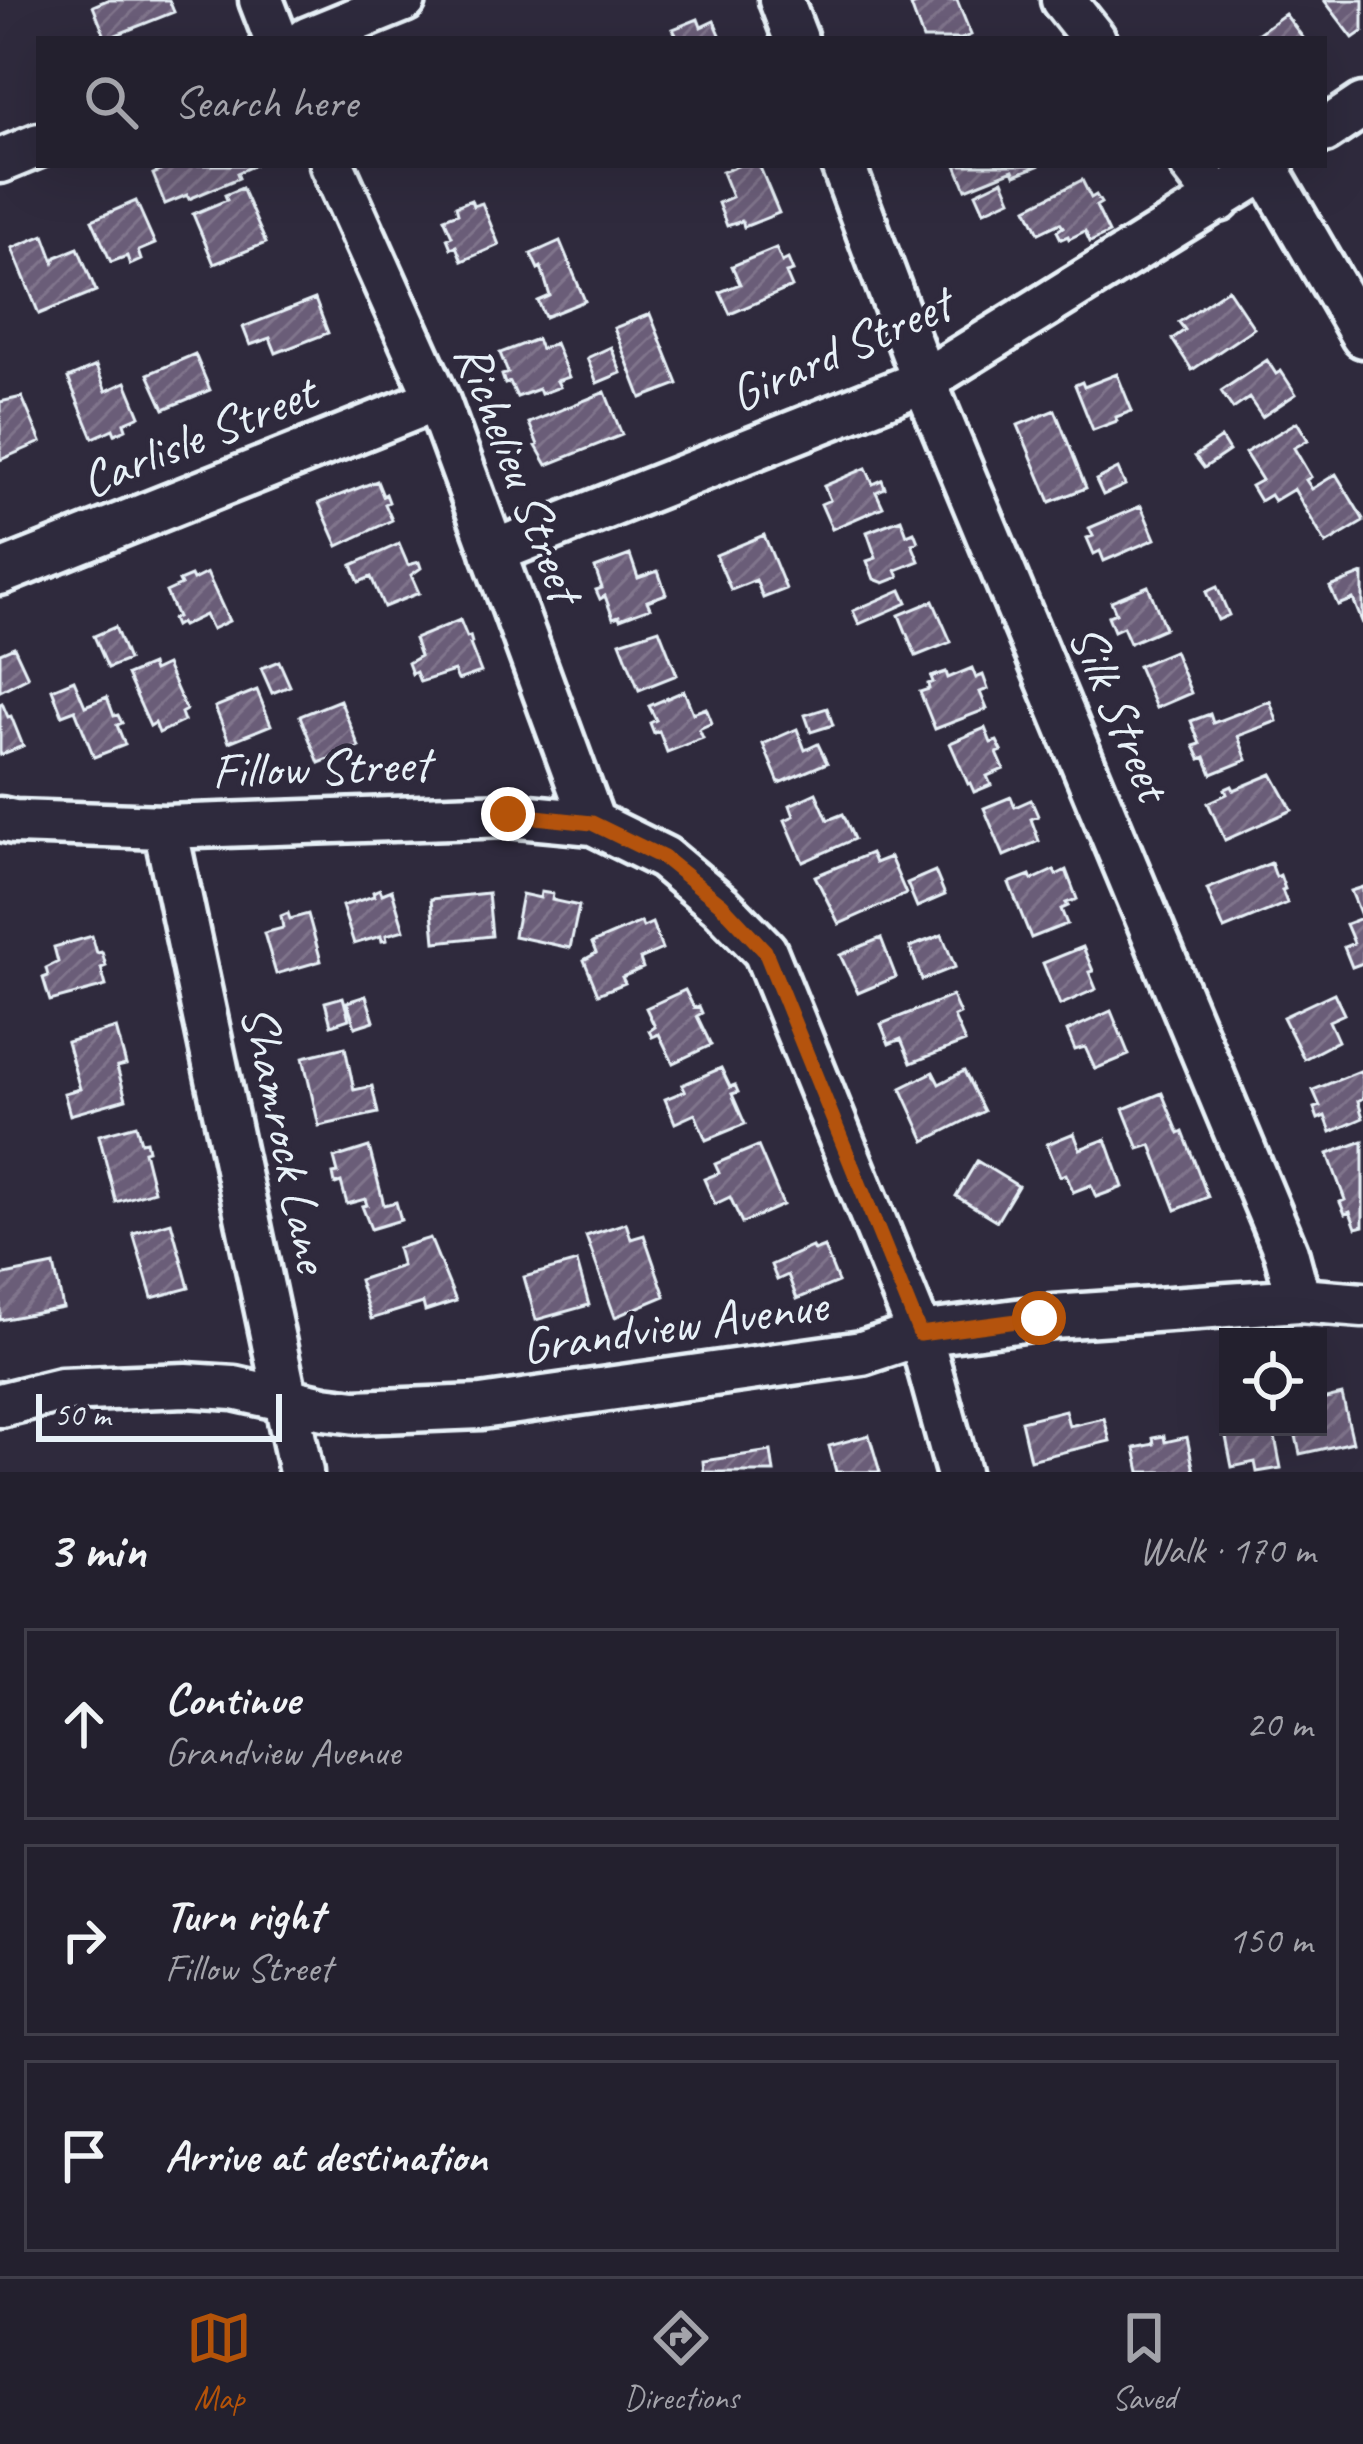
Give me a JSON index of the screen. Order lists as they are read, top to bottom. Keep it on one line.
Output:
{"streets":{"street":["Girard Street","Carlisle Street","Richelieu Street","Silk Street","Fillow Street","Shamrock Lane","Grandview Avenue"]},"crossings":[["Girard Street","Richelieu Street"],["Girard Street","Silk Street"],["Carlisle Street","Richelieu Street"],["Richelieu Street","Fillow Street"],["Silk Street","Grandview Avenue"],["Fillow Street","Shamrock Lane"],["Fillow Street","Grandview Avenue"],["Shamrock Lane","Grandview Avenue"]],"scale_bar":"50 m","page":{"search":"Search here","scale":"50 m","heading":["3 min","Walk · 170 m"],"list":[["Continue","Grandview Avenue","20 m"],["Turn right","Fillow Street","150 m"],"Arrive at destination"],"nav":["Map","Directions","Saved"]}}
